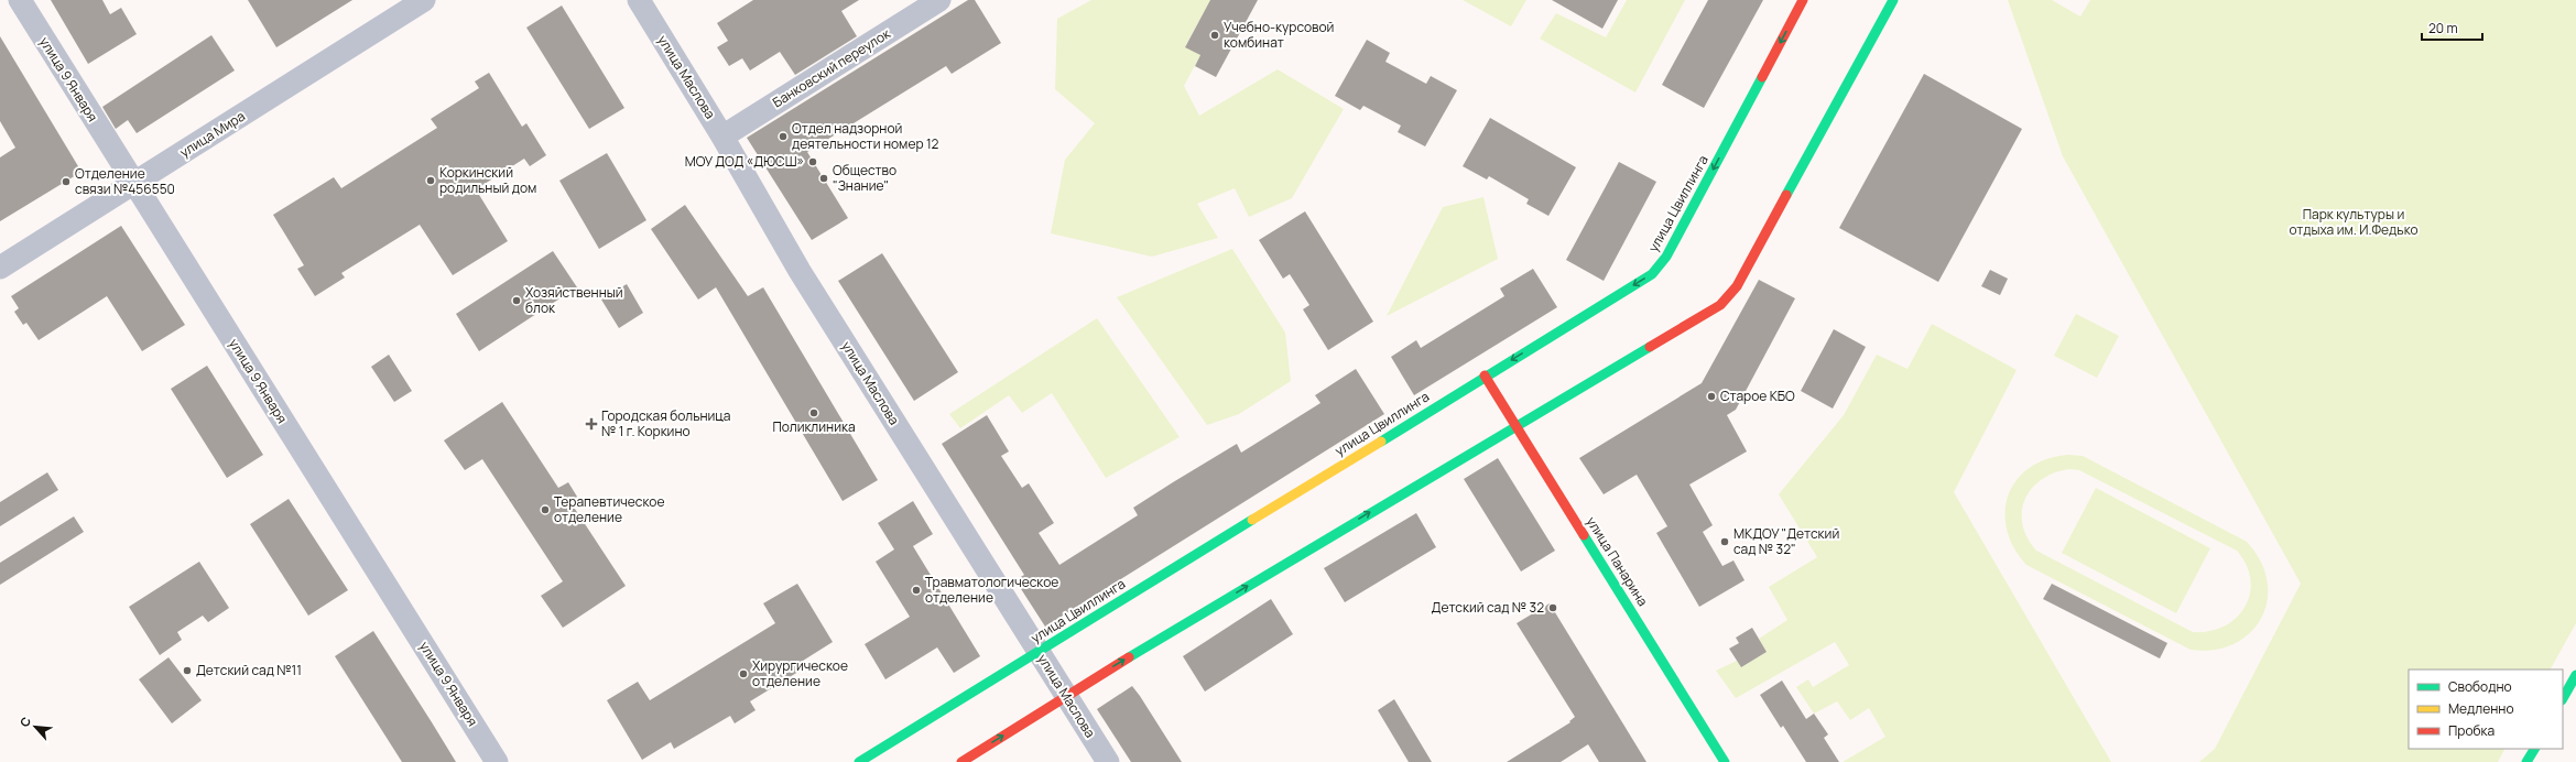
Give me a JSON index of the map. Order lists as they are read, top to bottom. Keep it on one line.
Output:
{"streets":{"street":["Банковский переулок","улица Маслова","улица 9 Января","улица Мира","улица Цвиллинга","улица Панарина"]},"crossings":[["Банковский переулок","улица Маслова"],["улица Маслова","улица Цвиллинга"],["улица 9 Января","улица Мира"],["улица Цвиллинга","улица Панарина"]],"parks":["Парк культуры и отдыха им. И.Федько"],"places":{"other":["Учебно-курсовой комбинат","Отдел надзорной деятельности номер 12","МОУ ДОД «ДЮСШ»","Общество \"Знание\"","Коркинский родильный дом","Отделение связи №456550","Хозяйственный блок","Старое КБО","Поликлиника","Терапевтическое отделение","МКДОУ \"Детский сад № 32\"","Травматологическое отделение","Детский сад № 32","Детский сад №11","Хирургическое отделение"],"health":["Городская больница № 1 г. Коркино"]},"legend":["Свободно","Медленно","Пробка"],"scale_bar":"20 m","north":"top left"}
